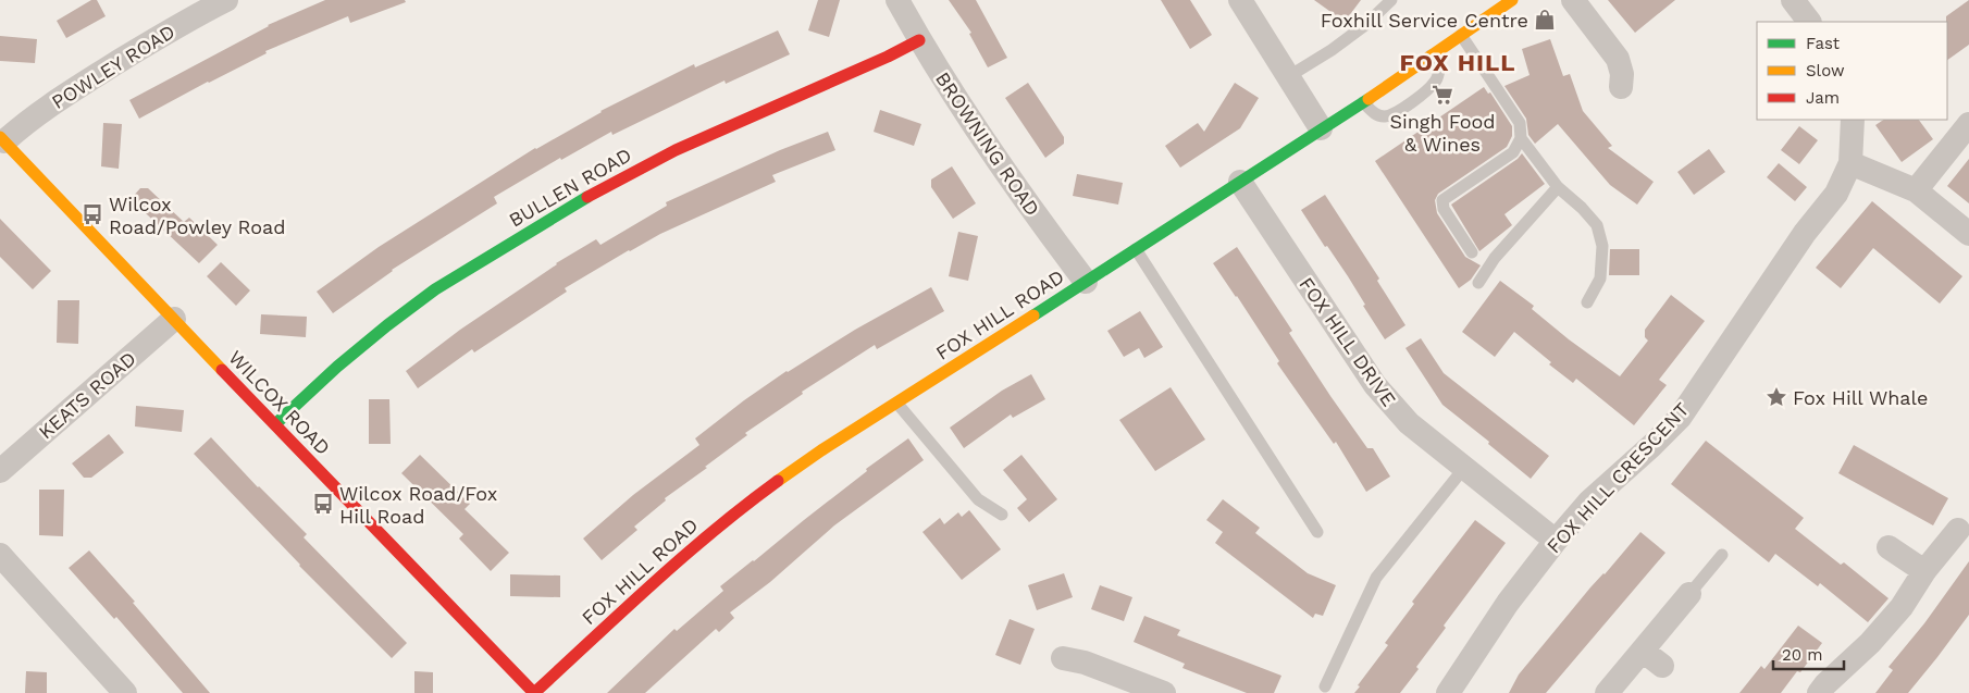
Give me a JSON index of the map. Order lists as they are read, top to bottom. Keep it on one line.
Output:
{"streets":{"street":["POWLEY ROAD","BROWNING ROAD","BULLEN ROAD","FOX HILL ROAD","FOX HILL DRIVE","KEATS ROAD","WILCOX ROAD","FOX HILL CRESCENT"]},"crossings":[["POWLEY ROAD","WILCOX ROAD"],["BROWNING ROAD","BULLEN ROAD"],["BROWNING ROAD","FOX HILL ROAD"],["BULLEN ROAD","WILCOX ROAD"],["FOX HILL ROAD","FOX HILL DRIVE"],["FOX HILL ROAD","WILCOX ROAD"],["FOX HILL DRIVE","FOX HILL CRESCENT"],["KEATS ROAD","WILCOX ROAD"]],"districts":["FOX HILL"],"places":{"shop":["Foxhill Service Centre"],"supermarket":["Singh Food & Wines"],"bus stop":["Wilcox Road/Powley Road","Wilcox Road/Fox Hill Road"],"place":["Fox Hill Whale"]},"legend":["Fast","Slow","Jam"],"scale_bar":"20 m"}
